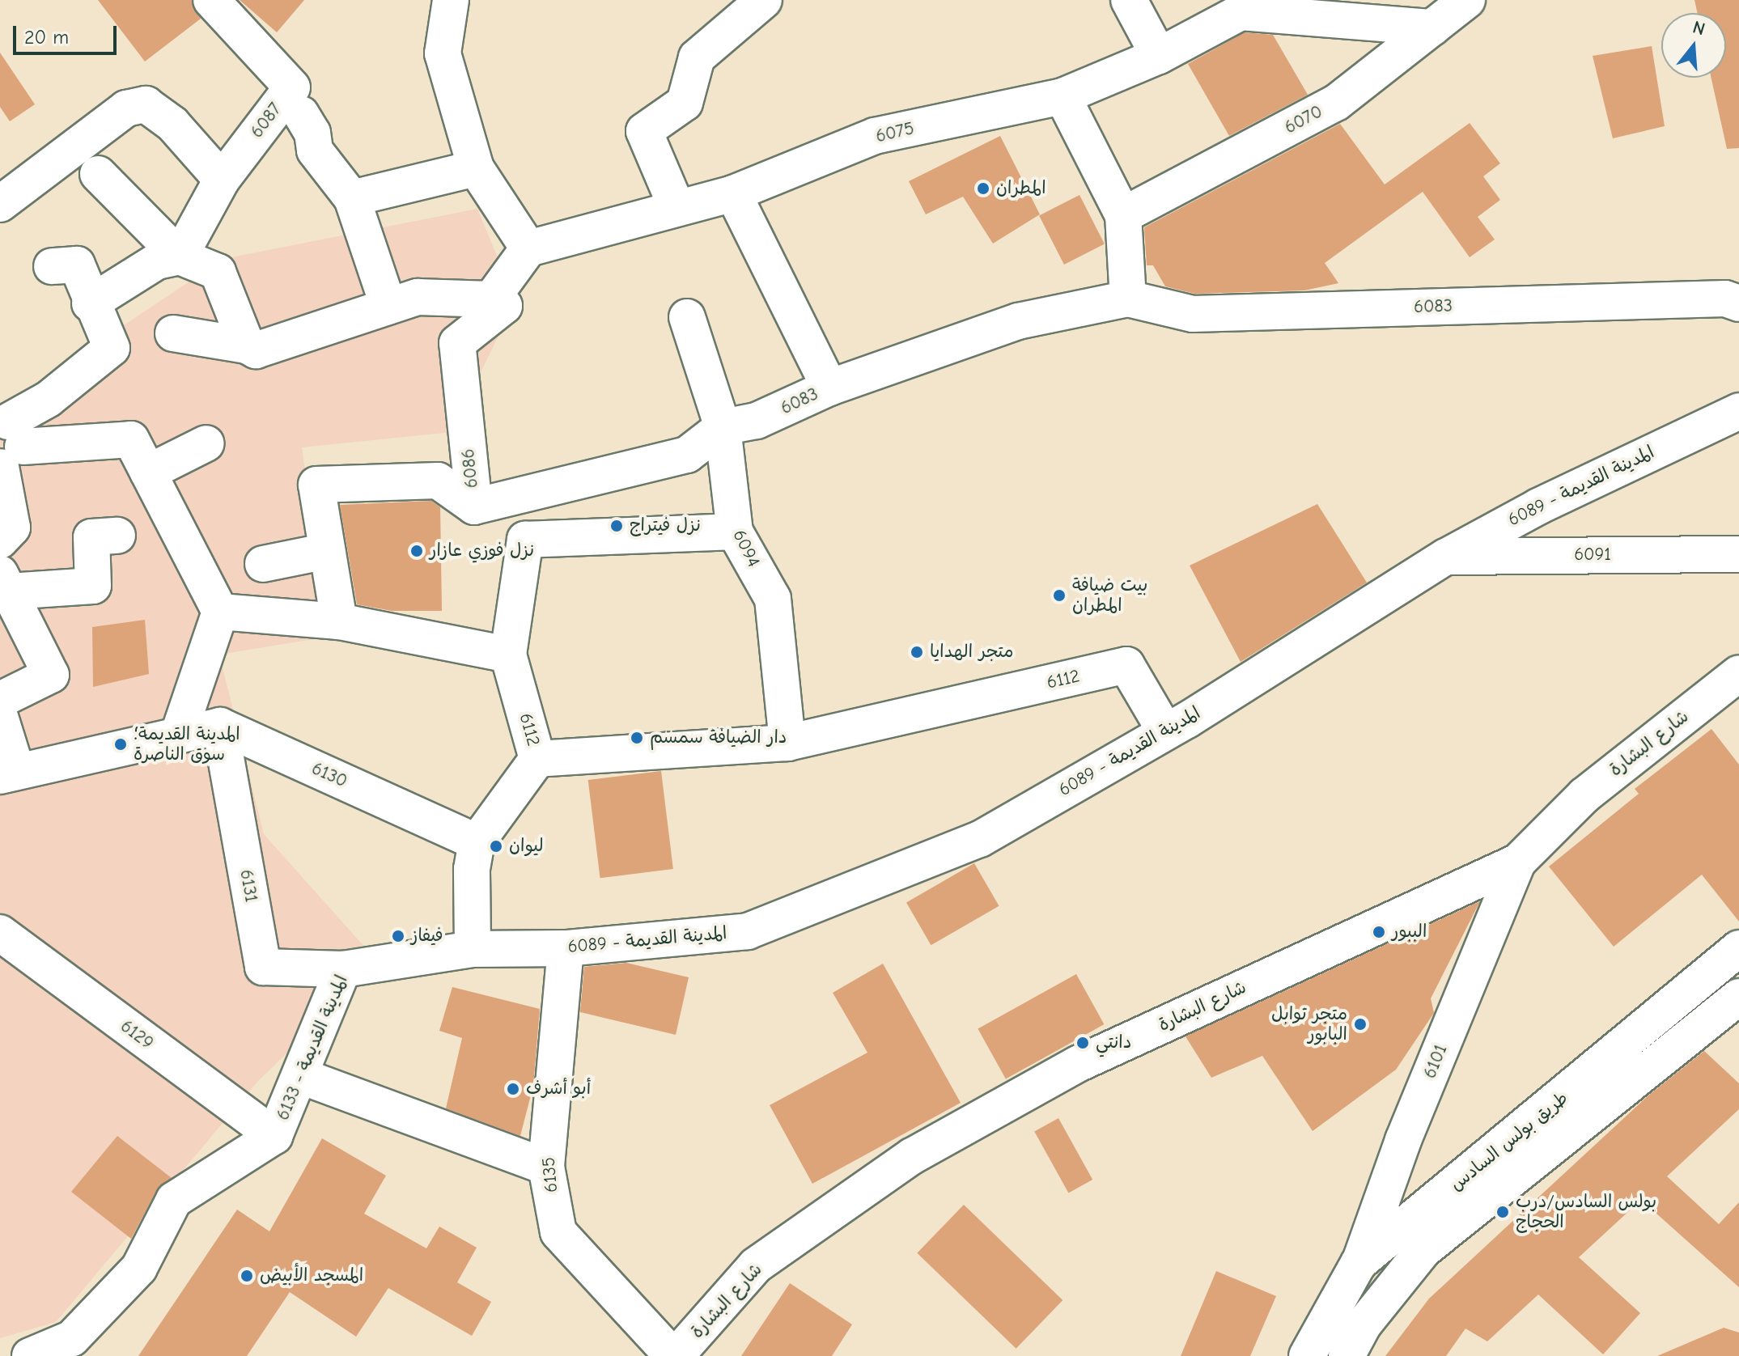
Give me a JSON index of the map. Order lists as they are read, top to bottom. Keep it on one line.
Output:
{"streets":{"street":["6070","6087","6075","6083","6086","المدينة القديمة - 6089","6094","6091","6112","شارع البشارة","6130","6131","6129","المدينة القديمة - 6133","6101","طريق بولس السادس","6135"]},"crossings":[["6083","6086"],["6083","6094"],["المدينة القديمة - 6089","6091"],["المدينة القديمة - 6089","6112"],["المدينة القديمة - 6089","المدينة القديمة - 6133"],["المدينة القديمة - 6089","6135"],["6094","6112"],["شارع البشارة","6101"],["شارع البشارة","6135"],["6130","6131"],["6131","المدينة القديمة - 6133"],["6129","المدينة القديمة - 6133"],["6101","طريق بولس السادس"]],"places":["المطران","نزل فيتراج","نزل فوزي عازار","بيت ضيافة المطران","متجر الهدايا","دار الضيافة سمسم","المدينة القديمة؛ سوق الناصرة","ليوان","الببور","فيفاز","متجر توابل البابور","دانتي","أبو أشرف","بولس السادس/درب الحجاج","المسجد الأبيض"],"scale_bar":"20 m","north":"top"}
